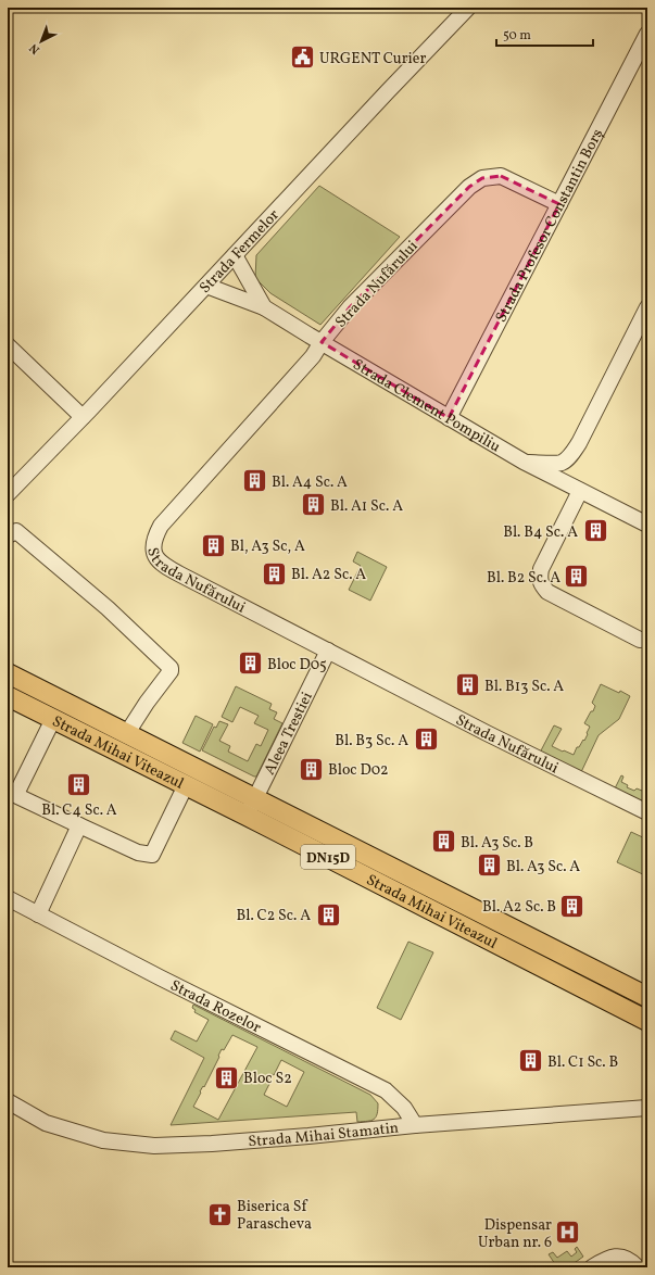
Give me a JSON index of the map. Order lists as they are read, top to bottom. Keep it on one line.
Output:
{"streets":{"main road":["Strada Mihai Viteazul","DN15D"],"street":["Strada Profesor Constantin Borș","Strada Fermelor","Strada Nufărului","Strada Clement Pompiliu","Aleea Trestiei","Strada Rozelor","Strada Mihai Stamatin"]},"crossings":[["Strada Profesor Constantin Borș","Strada Nufărului"],["Strada Profesor Constantin Borș","Strada Clement Pompiliu"],["Strada Fermelor","Strada Clement Pompiliu"],["Strada Nufărului","Strada Clement Pompiliu"],["Strada Nufărului","Aleea Trestiei"],["Aleea Trestiei","Strada Mihai Viteazul"],["Strada Rozelor","Strada Mihai Stamatin"]],"places":{"public building":["URGENT Curier"],"building":["Bl. A4 Sc. A","Bl. A1 Sc. A","Bl. B4 Sc. A","Bl, A3 Sc, A","Bl. A2 Sc. A","Bl. B2 Sc. A","Bloc D05","Bl. B13 Sc. A","Bl. B3 Sc. A","Bloc D02","Bl. C4 Sc. A","Bl. A3 Sc. B","Bl. A3 Sc. A","Bl. A2 Sc. B","Bl. C2 Sc. A","Bl. C1 Sc. B","Bloc S2"],"church":["Biserica Sf Parascheva"],"hospital":["Dispensar Urban nr. 6"]},"scale_bar":"50 m","north":"bottom left"}
